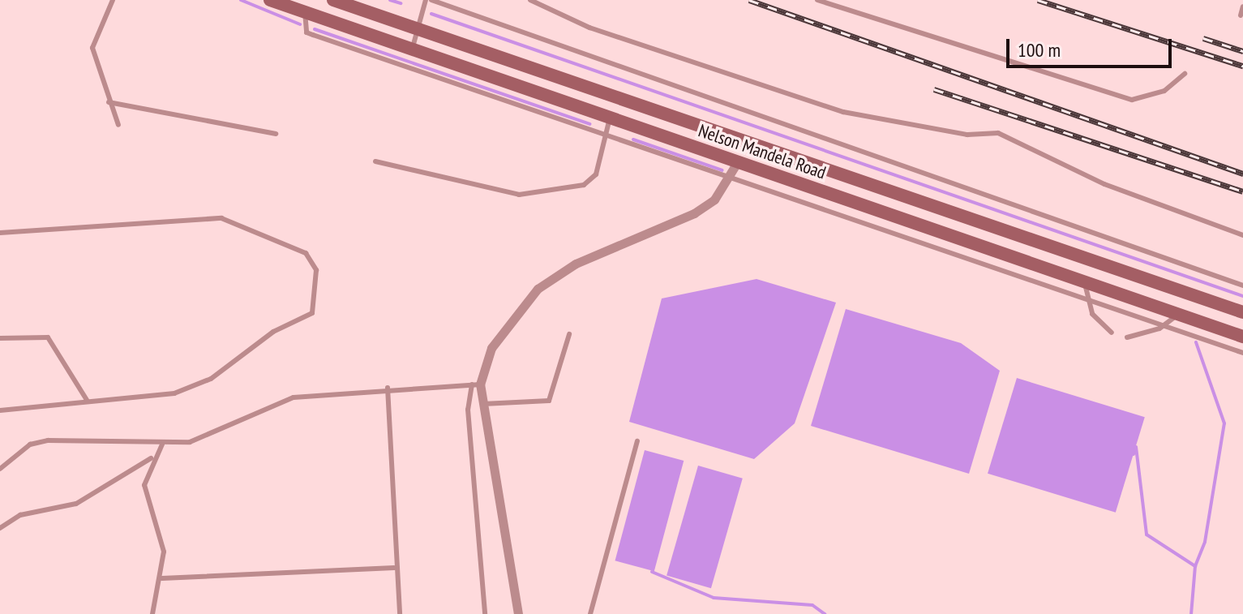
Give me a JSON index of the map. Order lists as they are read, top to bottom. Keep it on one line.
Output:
{"streets":{"main road":["Nelson Mandela Road"]},"scale_bar":"100 m"}
